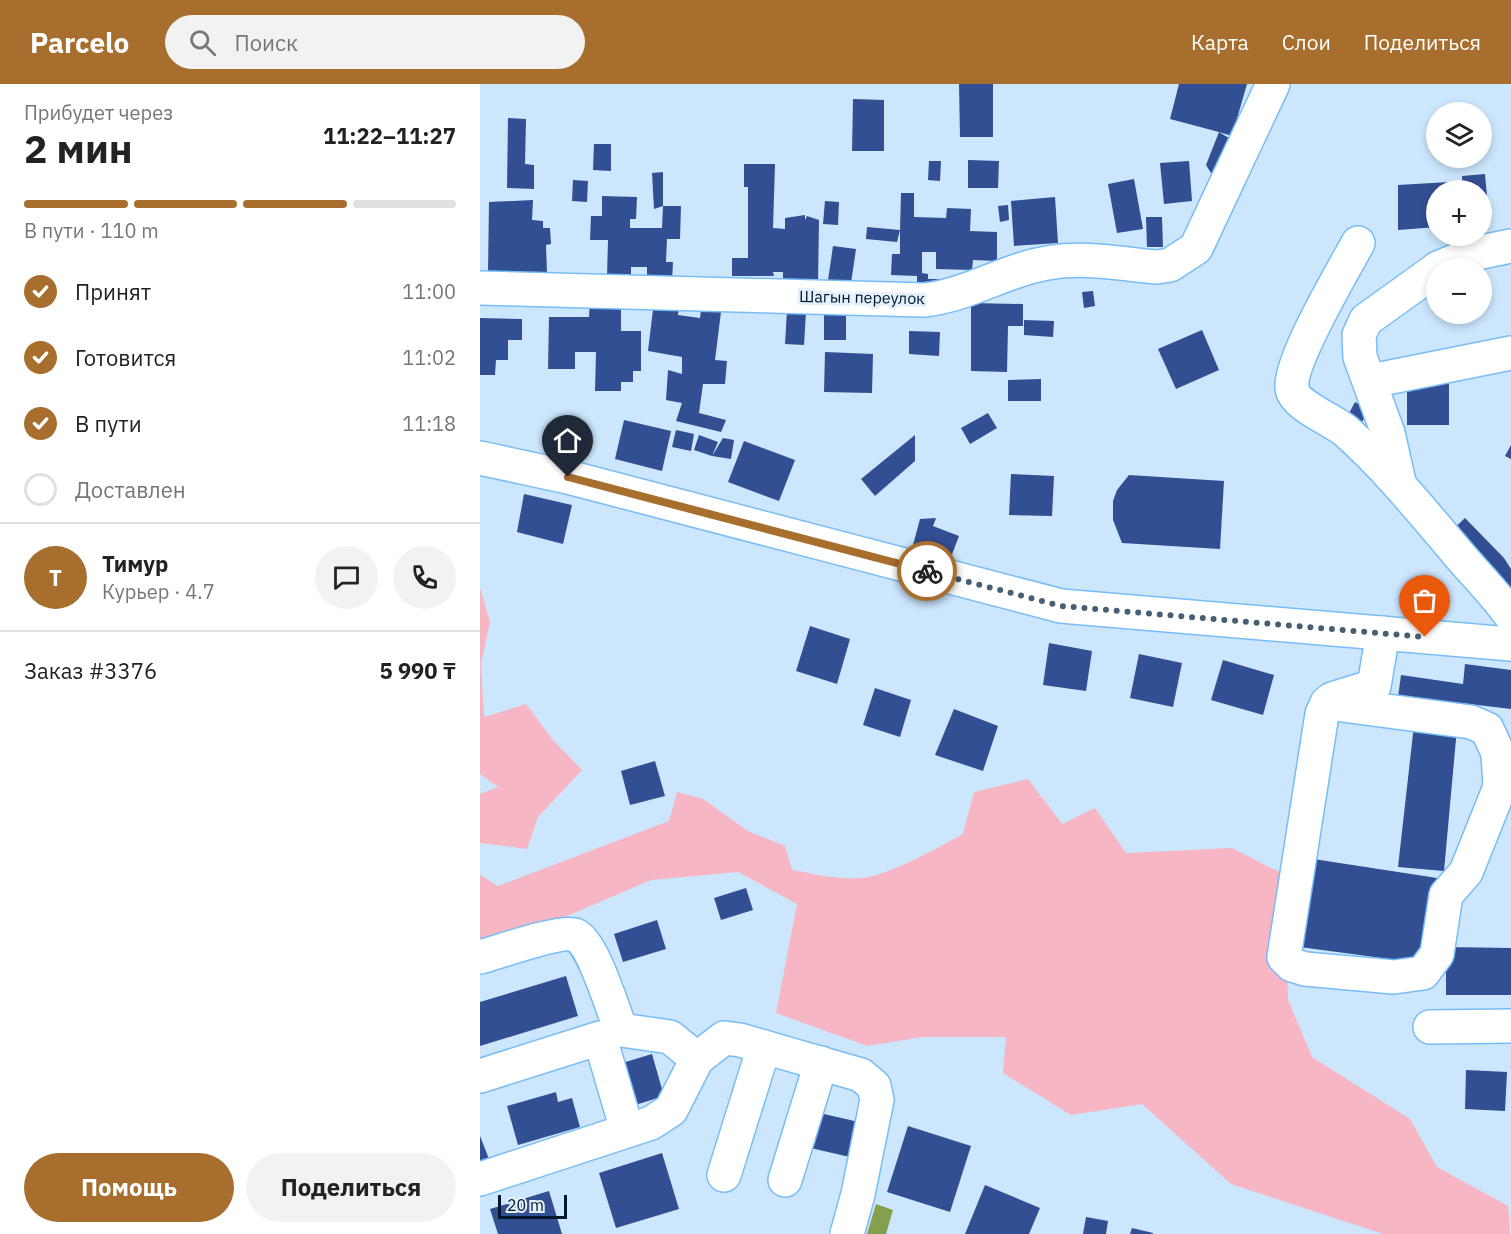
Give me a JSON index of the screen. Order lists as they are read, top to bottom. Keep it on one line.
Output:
{"streets":{"street":["Шагын переулок"]},"scale_bar":"20 m","page":{"header":"Parcelo","search":"Поиск","nav":["Карта","Слои","Поделиться"],"heading":["2 мин","Прибудет через","11:22–11:27"],"panel":["Тимур","Курьер · 4.7","Заказ #3376","5 990 ₸"],"map_buttons":["+","−"],"bar":"В пути · 110 m","list":[["Принят","11:00"],["Готовится","11:02"],["В пути","11:18"],"Доставлен"],"round":"Т","buttons":["Помощь","Поделиться"],"scale":"20 m"}}
